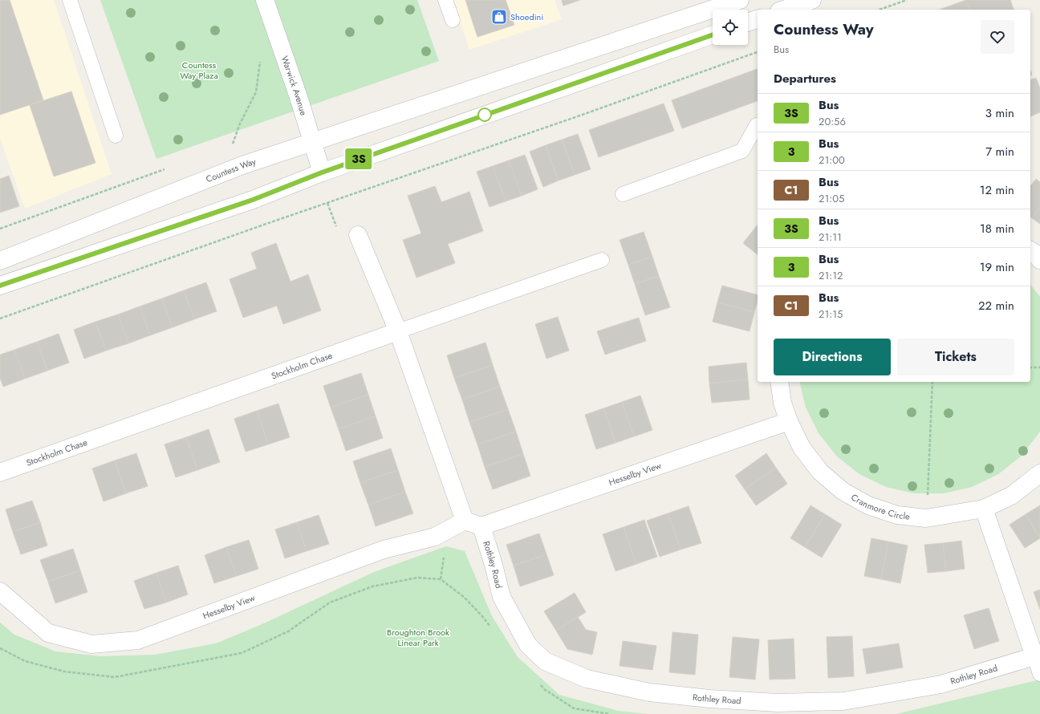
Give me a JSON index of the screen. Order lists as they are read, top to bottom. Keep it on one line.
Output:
{"streets":{"street":["Warwick Avenue","Countess Way","Stockholm Chase","Hesselby View","Cranmore Circle","Rothley Road"]},"crossings":[["Warwick Avenue","Countess Way"],["Hesselby View","Cranmore Circle"],["Hesselby View","Rothley Road"]],"parks":["Countess Way Plaza","Broughton Brook Linear Park"],"places":{"shop":["Shoedini"]},"lines":["bus line 3S"],"page":{"on_map":"3S","heading":[["Countess Way","Bus"],"Departures"],"list":[{"mark":"3S","name":"Bus","note":"20:56","value":"3 min"},{"mark":"3","name":"Bus","note":"21:00","value":"7 min"},{"mark":"C1","name":"Bus","note":"21:05","value":"12 min"},{"mark":"3S","name":"Bus","note":"21:11","value":"18 min"},{"mark":"3","name":"Bus","note":"21:12","value":"19 min"},{"mark":"C1","name":"Bus","note":"21:15","value":"22 min"}],"buttons":["Directions","Tickets"]}}
